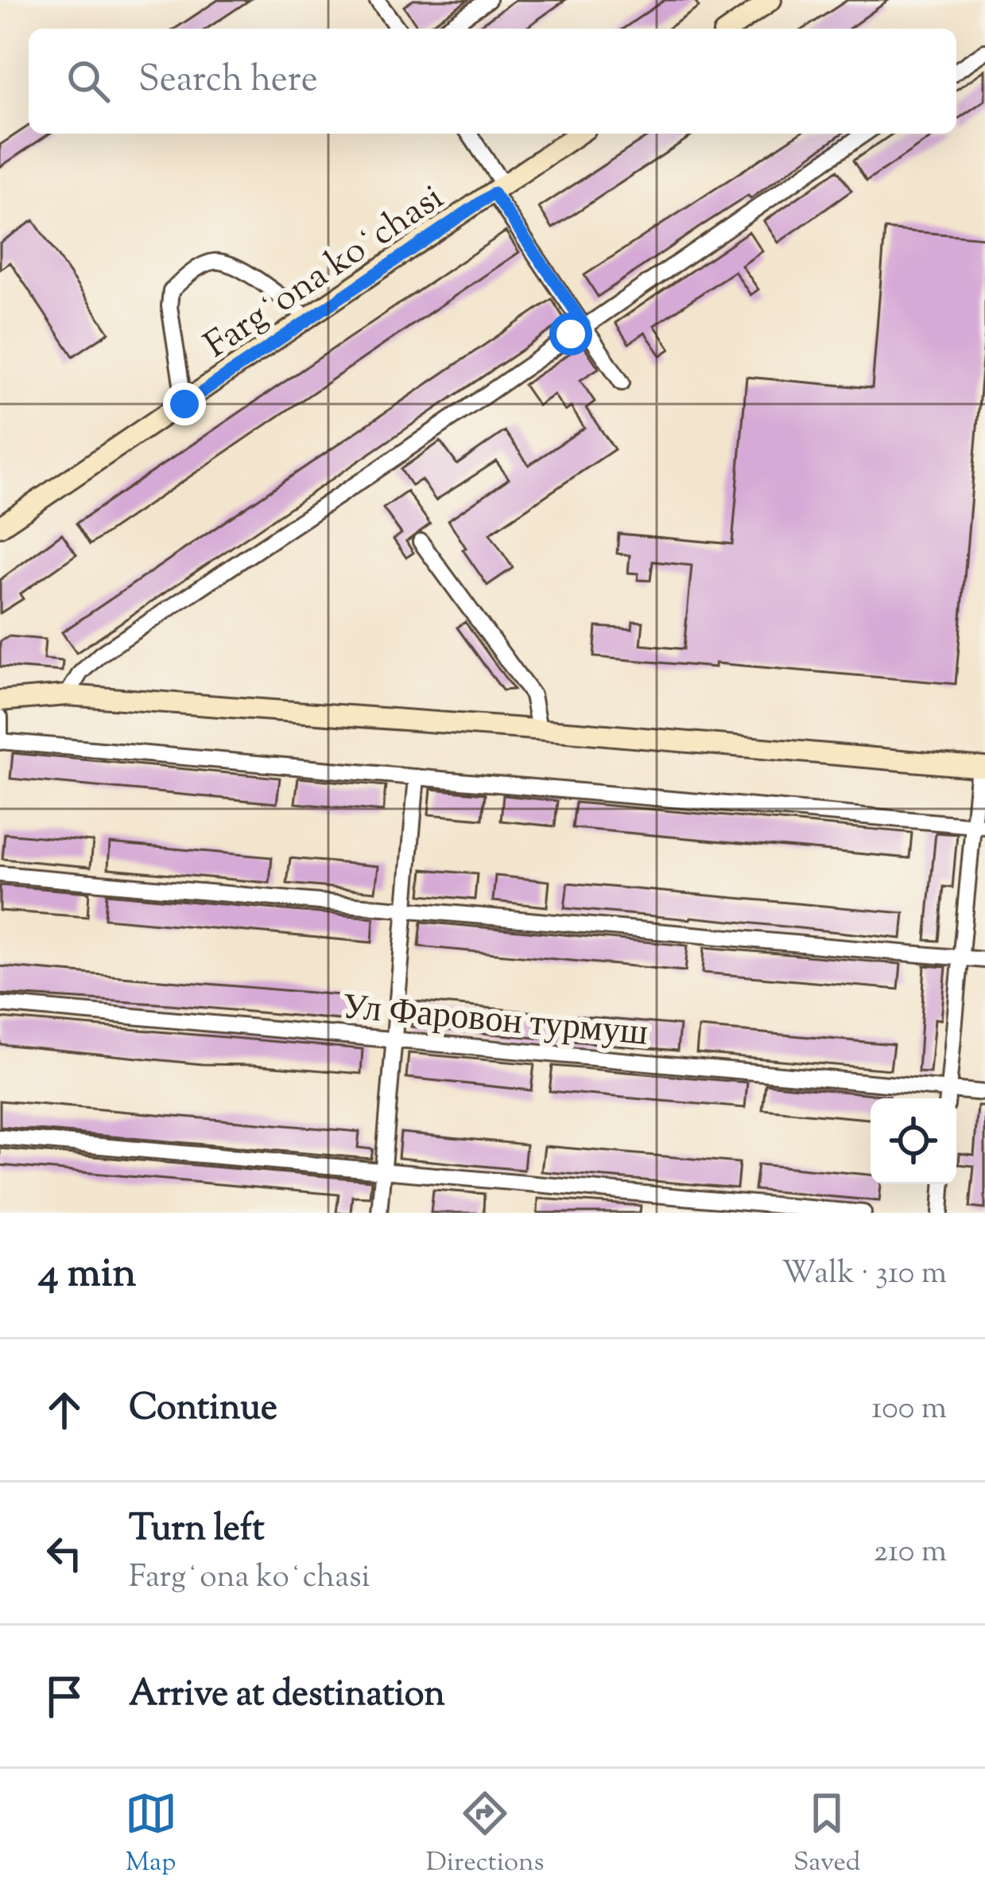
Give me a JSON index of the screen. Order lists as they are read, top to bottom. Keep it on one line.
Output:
{"streets":{"main road":["Fargʻona koʻchasi"],"street":["Ул Фаровон турмуш"]},"page":{"search":"Search here","heading":["4 min","Walk · 310 m"],"list":[["Continue","100 m"],["Turn left","Fargʻona koʻchasi","210 m"],"Arrive at destination"],"nav":["Map","Directions","Saved"]}}
